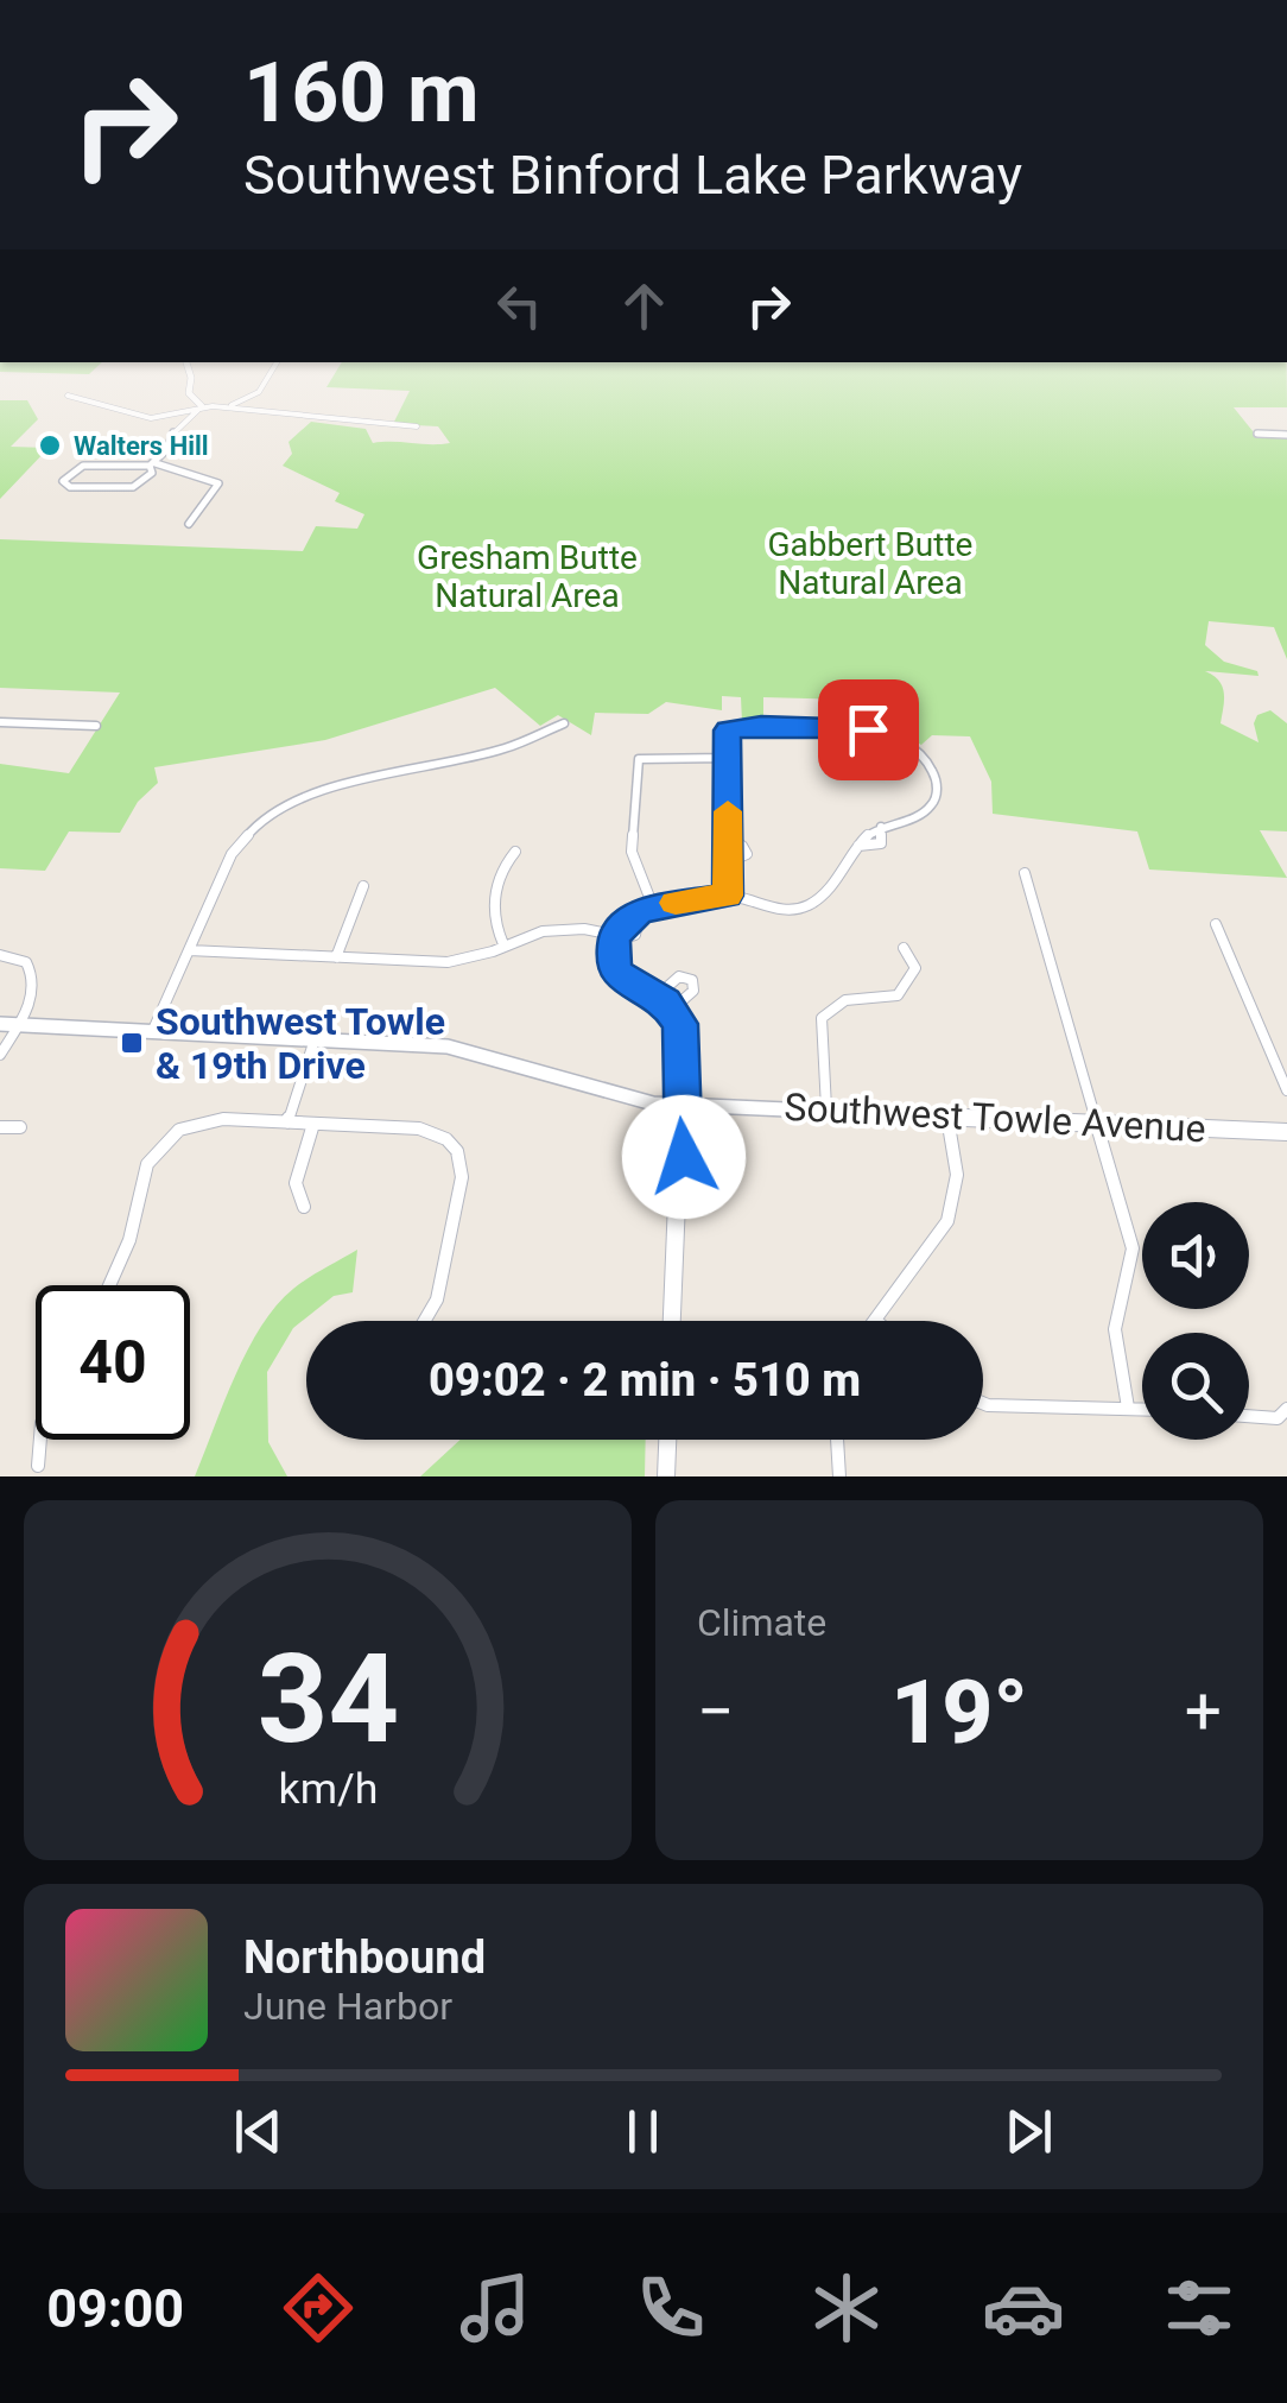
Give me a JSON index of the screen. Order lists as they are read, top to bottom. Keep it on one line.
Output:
{"streets":{"main road":["Southwest Towle Avenue"]},"parks":["Gabbert Butte Natural Area","Gresham Butte Natural Area"],"places":{"other":["Walters Hill"],"transit":["Southwest Towle & 19th Drive"]},"page":{"turn":["160 m","Southwest Binford Lake Parkway"],"limit":"40","trip":"09:02 · 2 min · 510 m","tile":"Climate","heat":["−","19°","+"],"song":["Northbound","June Harbor"],"tabs":"09:00","gauge":["34","km/h"]}}
